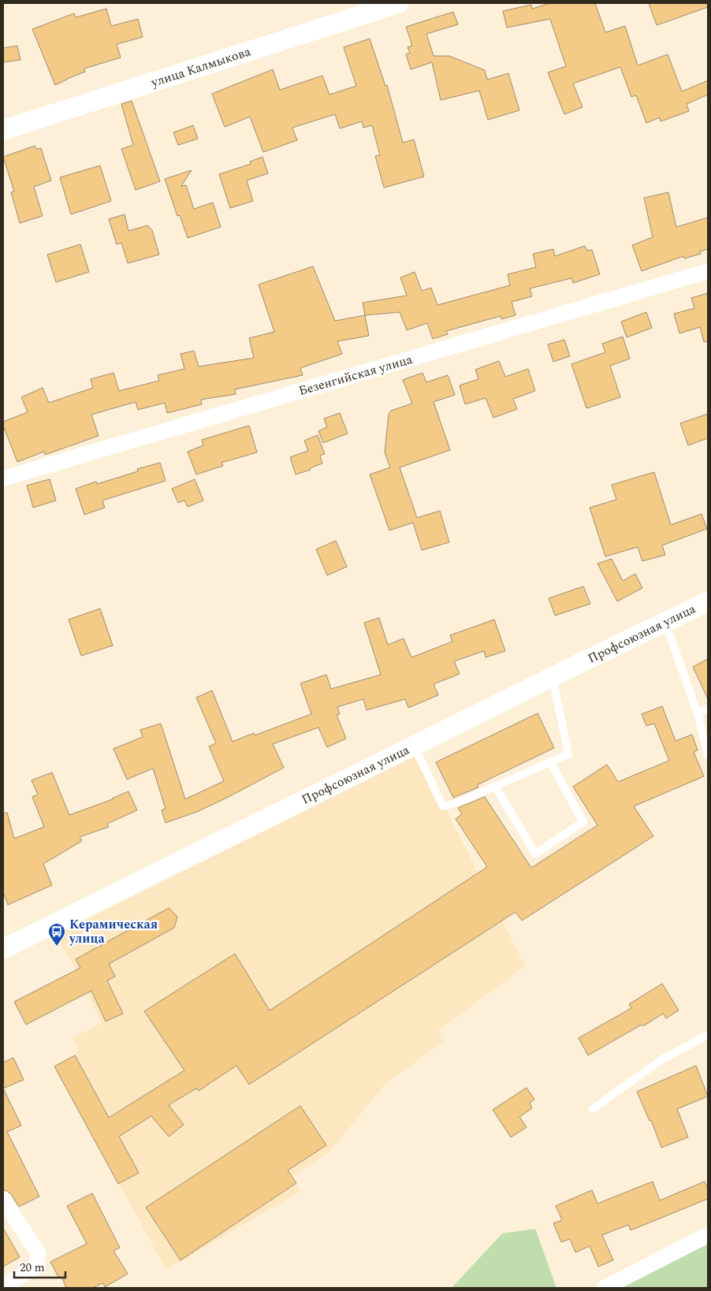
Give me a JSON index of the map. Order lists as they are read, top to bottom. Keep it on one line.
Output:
{"streets":{"street":["улица Калмыкова","Безенгийская улица","Профсоюзная улица"]},"places":{"bus stop":["Керамическая улица"]},"scale_bar":"20 m"}
